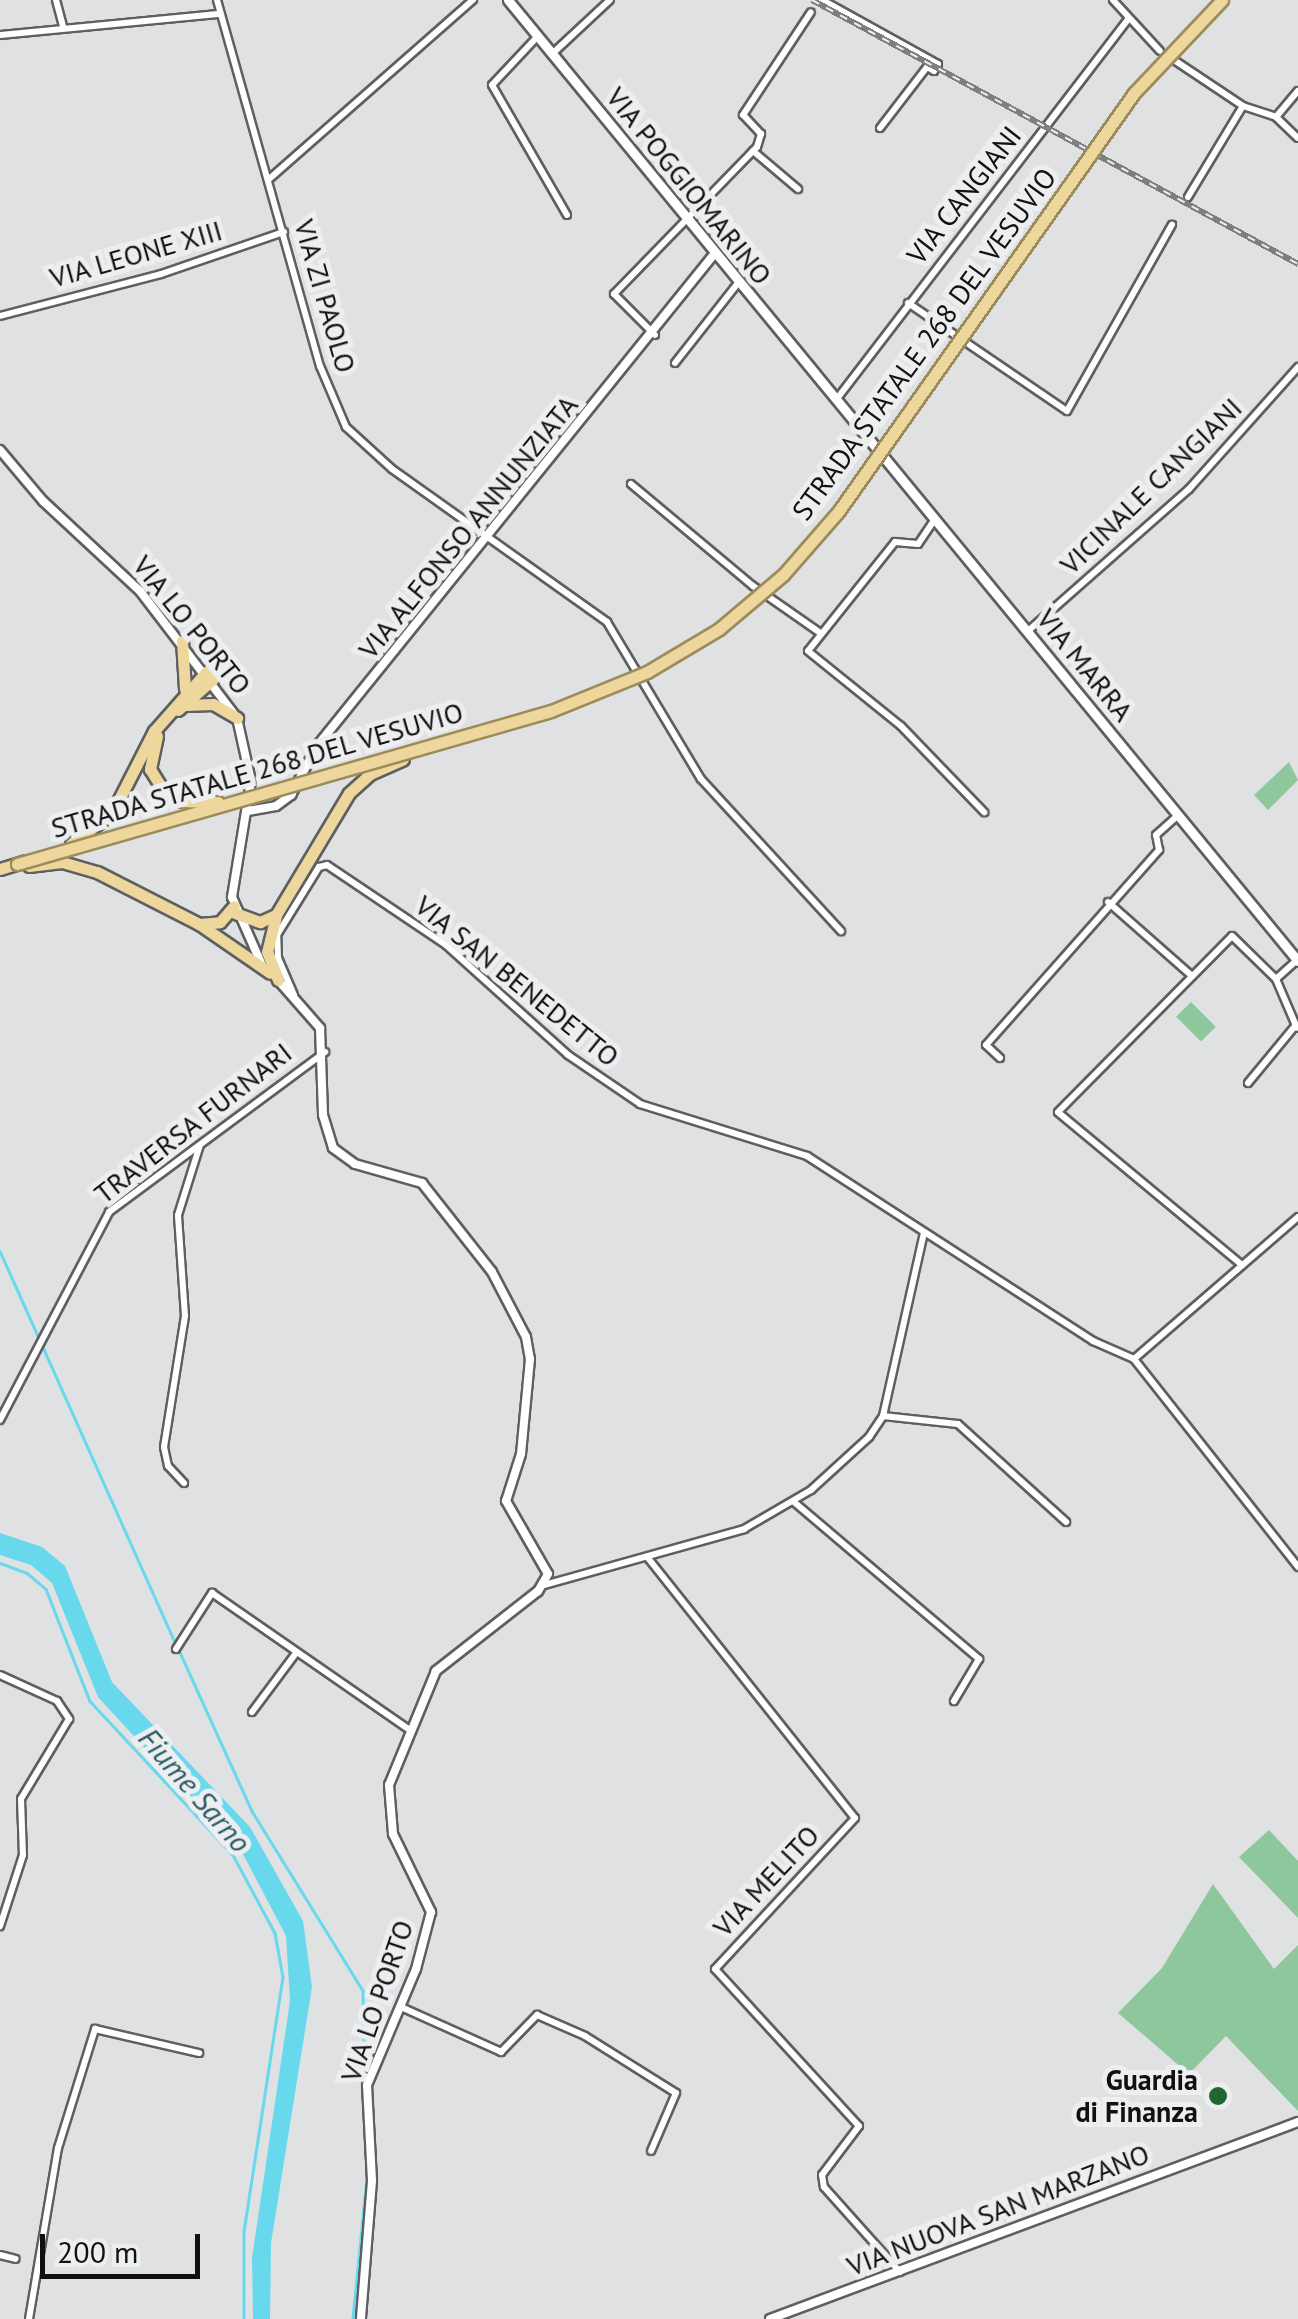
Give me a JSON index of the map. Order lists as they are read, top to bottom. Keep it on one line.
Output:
{"streets":{"highway":["STRADA STATALE 268 DEL VESUVIO"],"main road":["VIA POGGIOMARINO","VIA MARRA"],"street":["VIA CANGIANI","VIA LEONE XIII","VIA ZI PAOLO","VICINALE CANGIANI","VIA ALFONSO ANNUNZIATA","VIA LO PORTO","VIA SAN BENEDETTO","TRAVERSA FURNARI","VIA MELITO","VIA NUOVA SAN MARZANO"]},"crossings":[["VIA POGGIOMARINO","VIA CANGIANI"],["VIA POGGIOMARINO","VIA ALFONSO ANNUNZIATA"],["VIA POGGIOMARINO","VIA MARRA"],["VIA CANGIANI","VIA MARRA"],["VIA LEONE XIII","VIA ZI PAOLO"],["VIA ZI PAOLO","VIA ALFONSO ANNUNZIATA"],["VICINALE CANGIANI","VIA MARRA"],["VIA ALFONSO ANNUNZIATA","VIA LO PORTO"],["VIA MELITO","VIA NUOVA SAN MARZANO"]],"water":["Fiume Sarno"],"places":["Guardia di Finanza"],"scale_bar":"200 m"}
